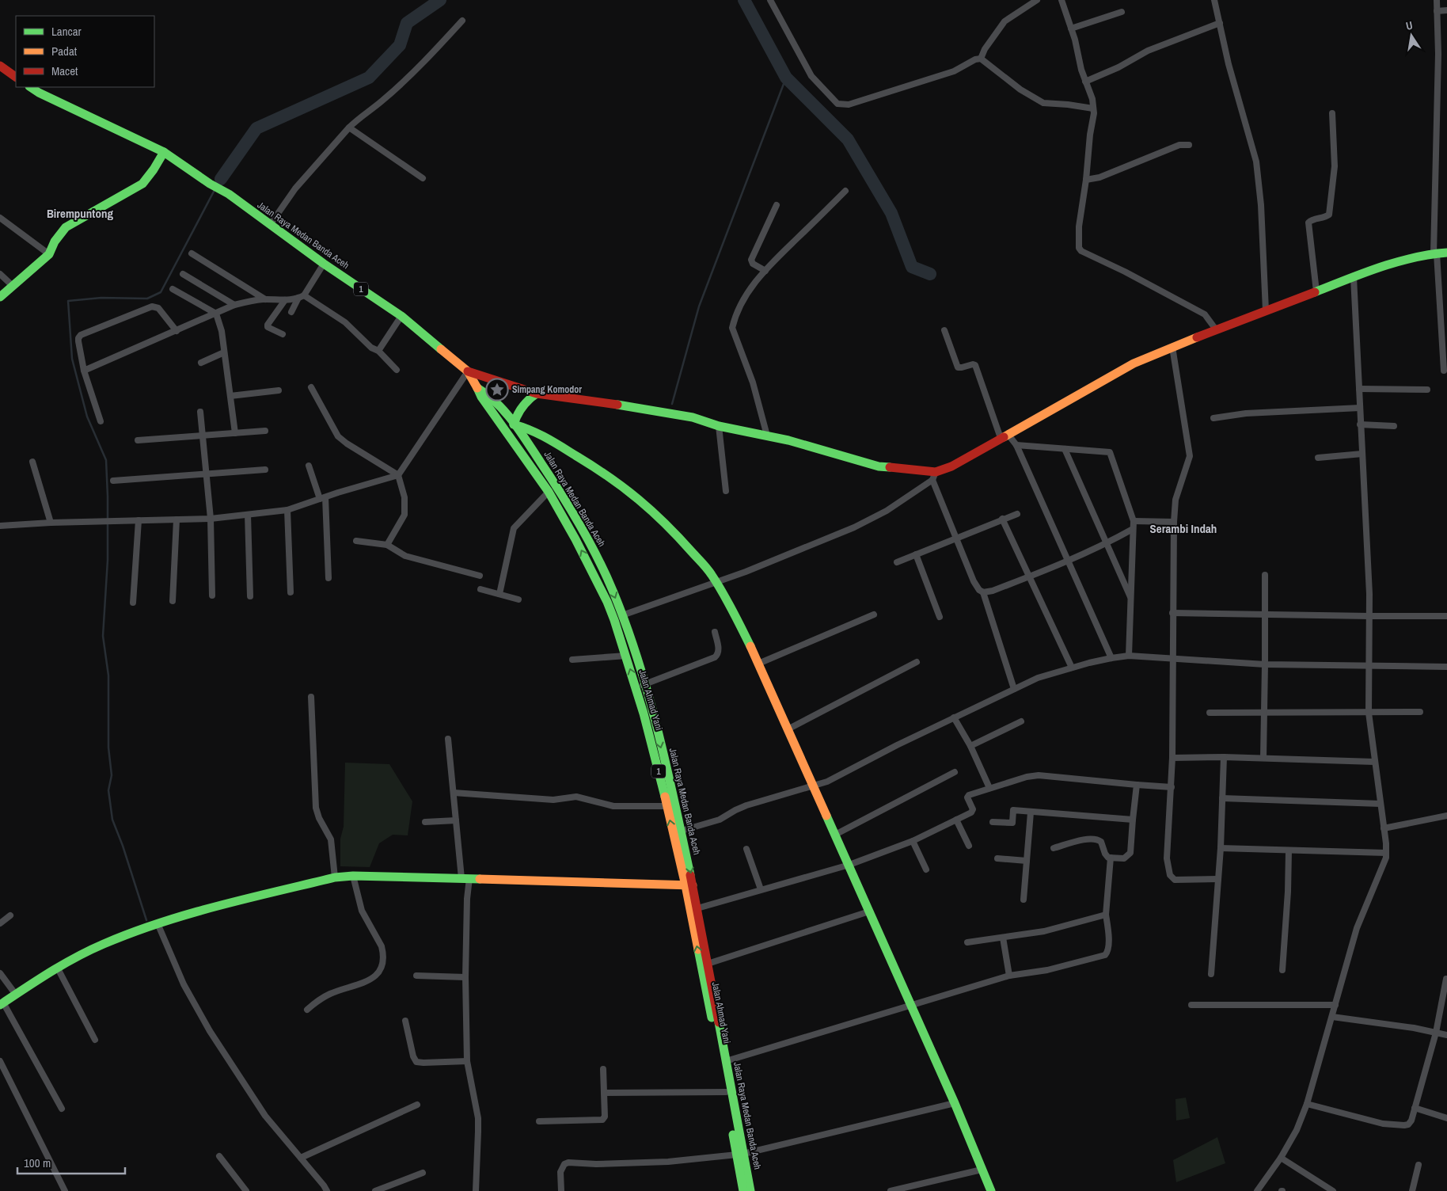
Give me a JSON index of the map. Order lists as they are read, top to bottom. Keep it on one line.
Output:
{"streets":{"main road":["Jalan Raya Medan Banda Aceh","1","Jalan Ahmad Yani"]},"crossings":[["Jalan Raya Medan Banda Aceh","Jalan Ahmad Yani"]],"one_way":["Jalan Ahmad Yani"],"districts":["Birempuntong","Serambi Indah"],"places":{"place":["Simpang Komodor"]},"legend":["Lancar","Padat","Macet"],"scale_bar":"100 m","north":"top"}
